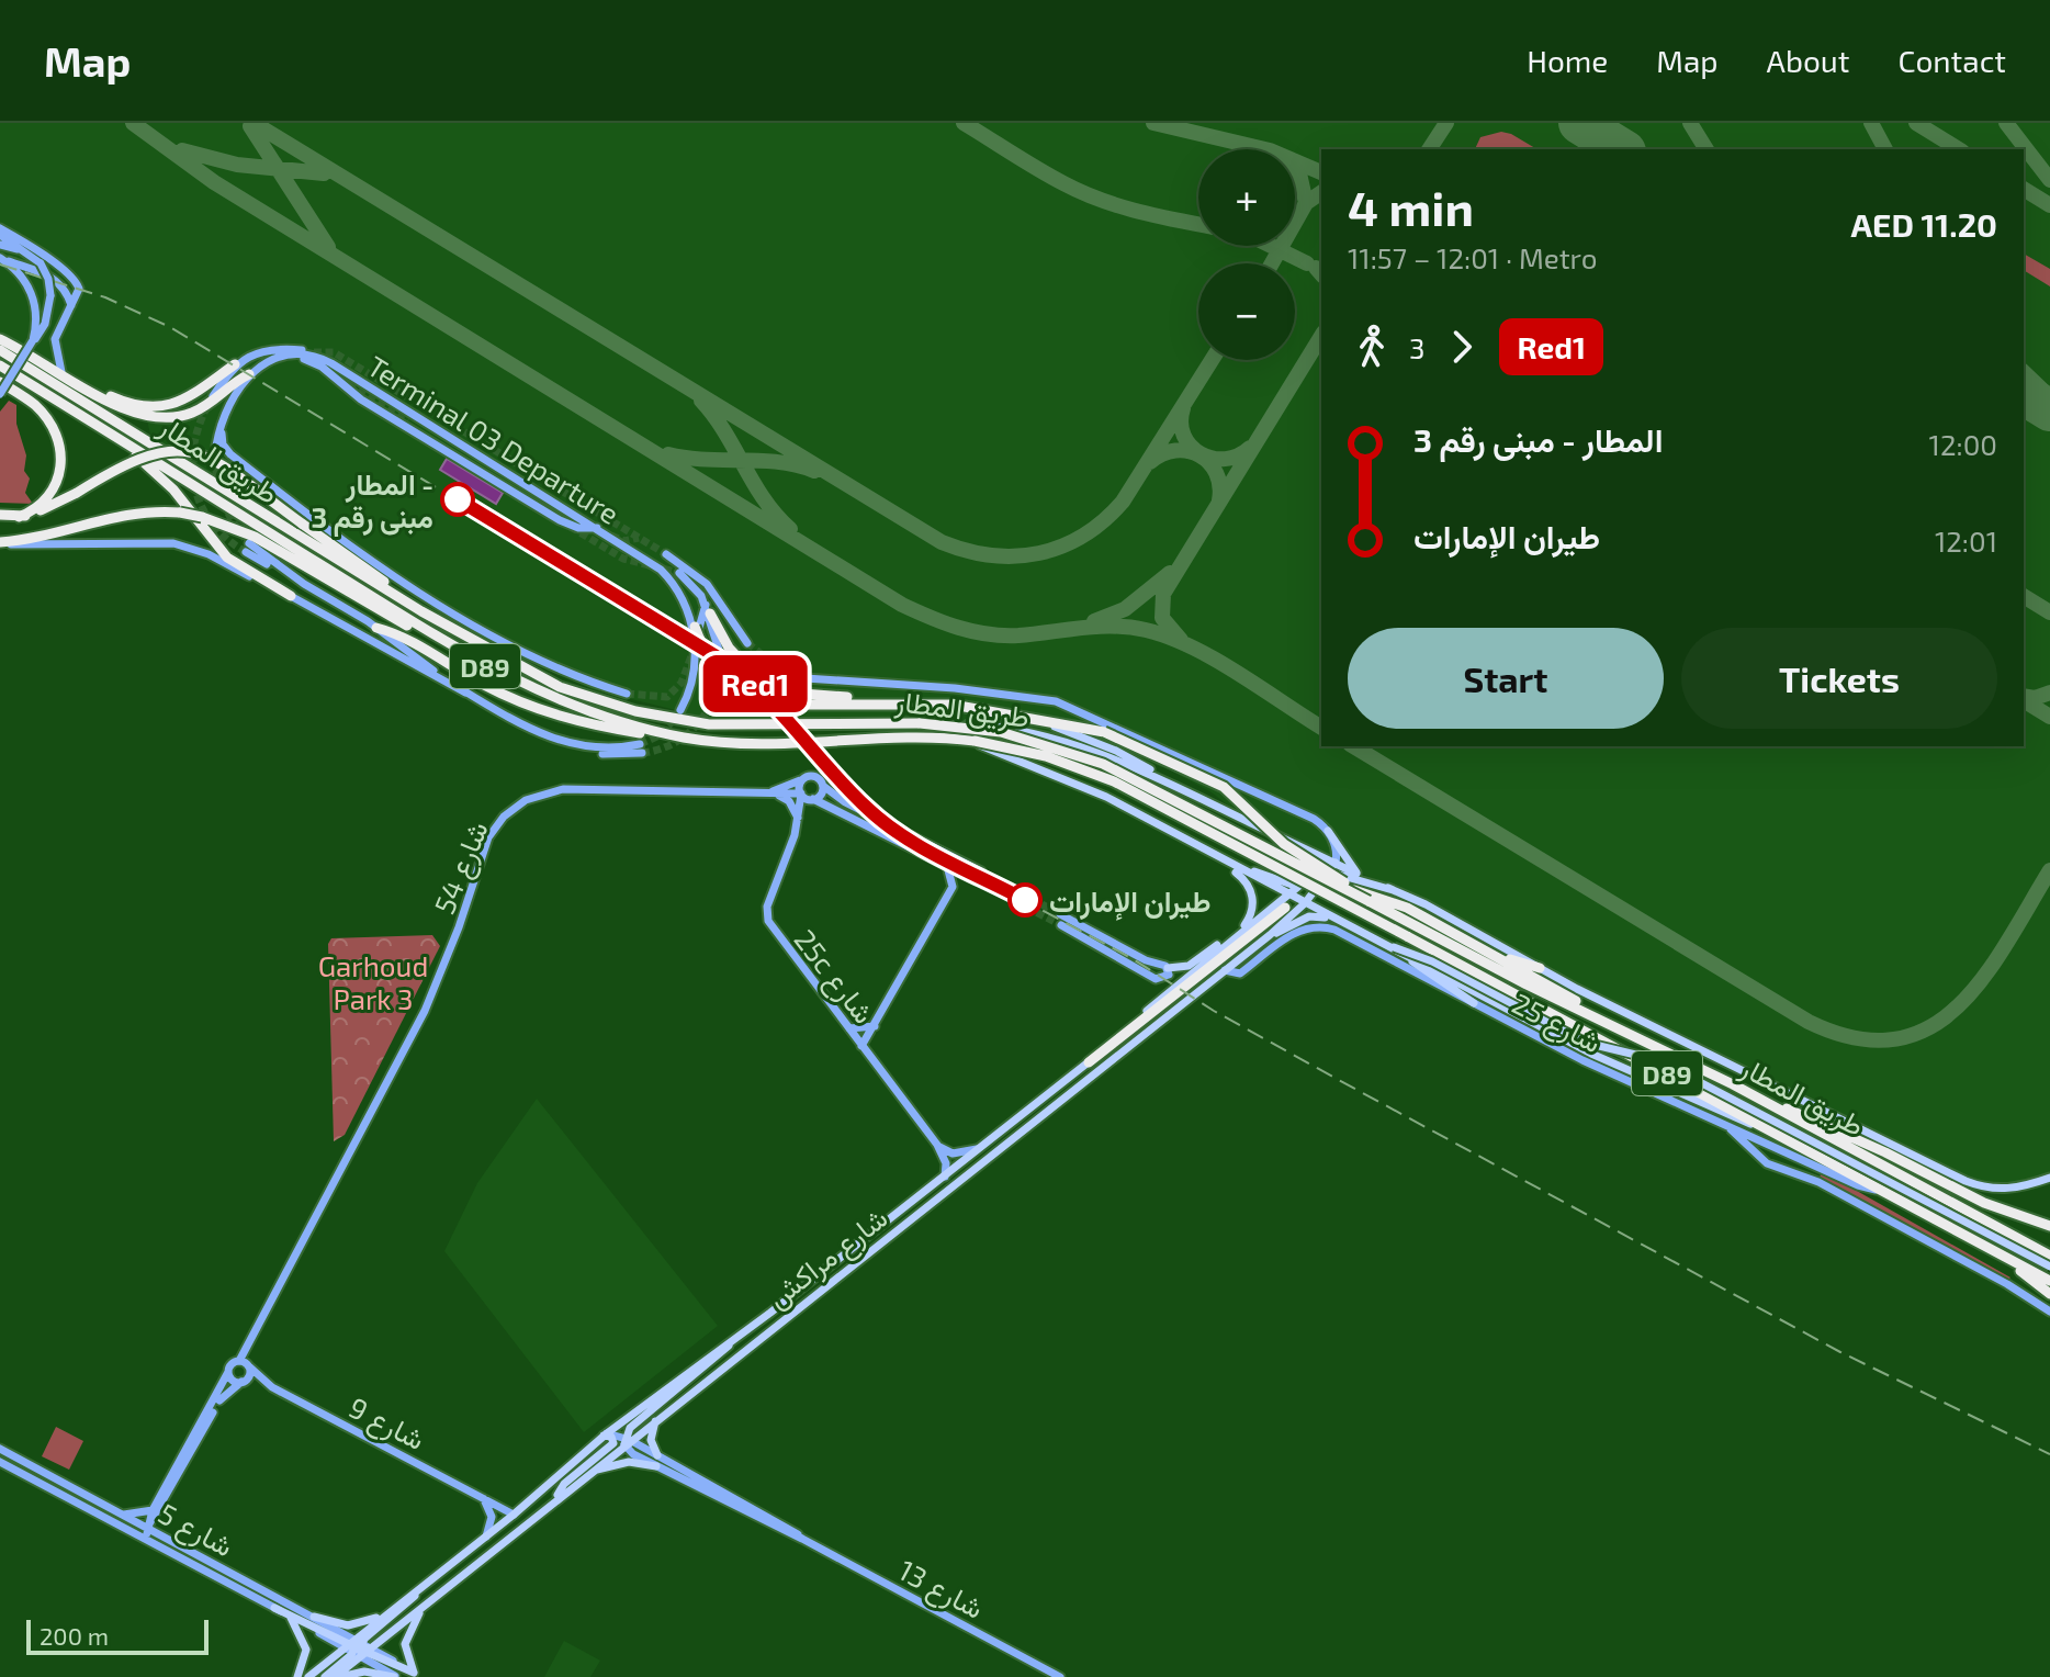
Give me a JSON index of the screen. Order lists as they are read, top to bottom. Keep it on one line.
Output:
{"streets":{"highway":["طريق المطار","D89"],"main road":["شارع مراكش"],"street":["Terminal 03 Departure","شارع 54","25c شارع","شارع 25","شارع 9","شارع 5","شارع 13"]},"crossings":[["طريق المطار","D89"],["طريق المطار","شارع 25"],["شارع 54","25c شارع"],["شارع 54","شارع 9"],["25c شارع","شارع مراكش"],["شارع 25","شارع مراكش"],["شارع مراكش","شارع 9"],["شارع مراكش","شارع 5"],["شارع مراكش","شارع 13"]],"parks":["Garhoud Park 3"],"places":["المطار - مبنى رقم 3","طيران الإمارات"],"lines":["metro line Red1"],"scale_bar":"200 m","page":{"header":"Map","nav":["Home","Map","About","Contact"],"on_map":"Red1","map_buttons":["+","−"],"heading":["4 min","11:57 – 12:01 · Metro","AED 11.20"],"legs":["3","Red1"],"list":[{"name":"المطار - مبنى رقم 3","value":"12:00"},{"name":"طيران الإمارات","value":"12:01"}],"buttons":["Start","Tickets"],"scale":"200 m"}}
